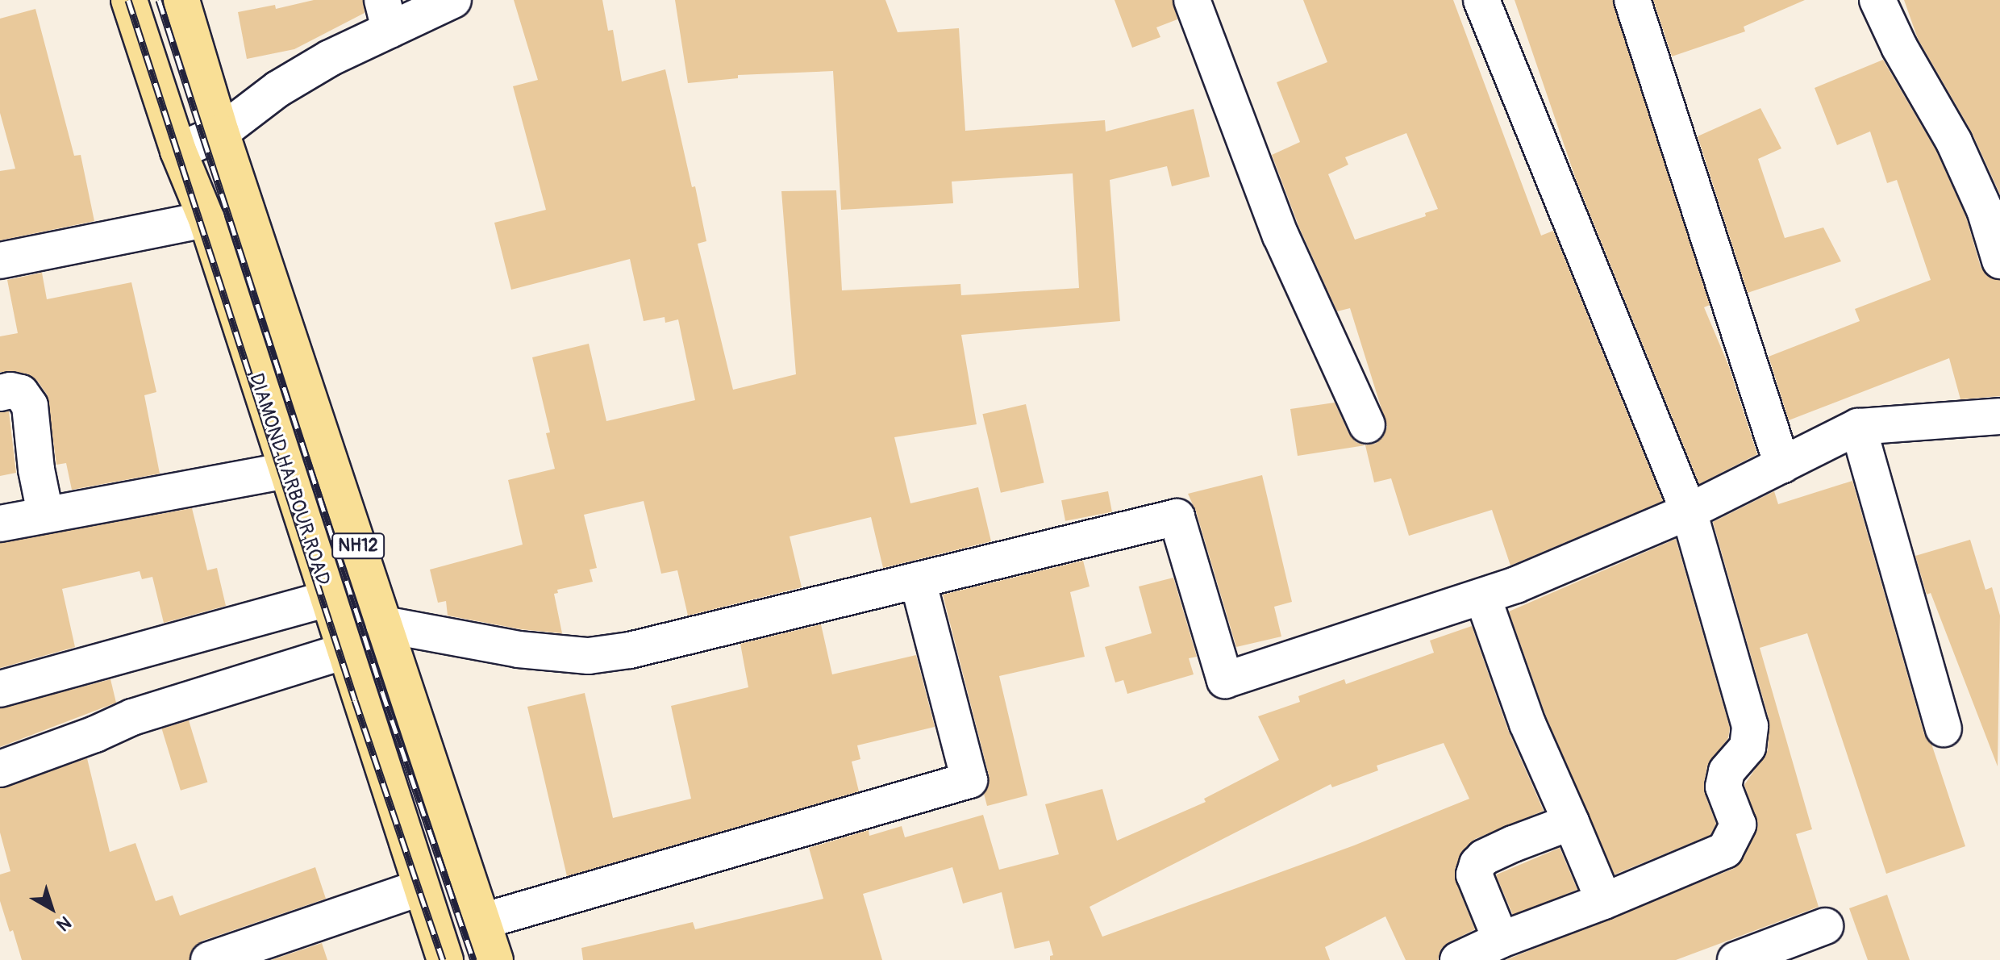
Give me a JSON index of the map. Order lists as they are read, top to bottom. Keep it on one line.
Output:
{"streets":{"highway":["DIAMOND HARBOUR ROAD","NH12"]},"north":"bottom right"}
